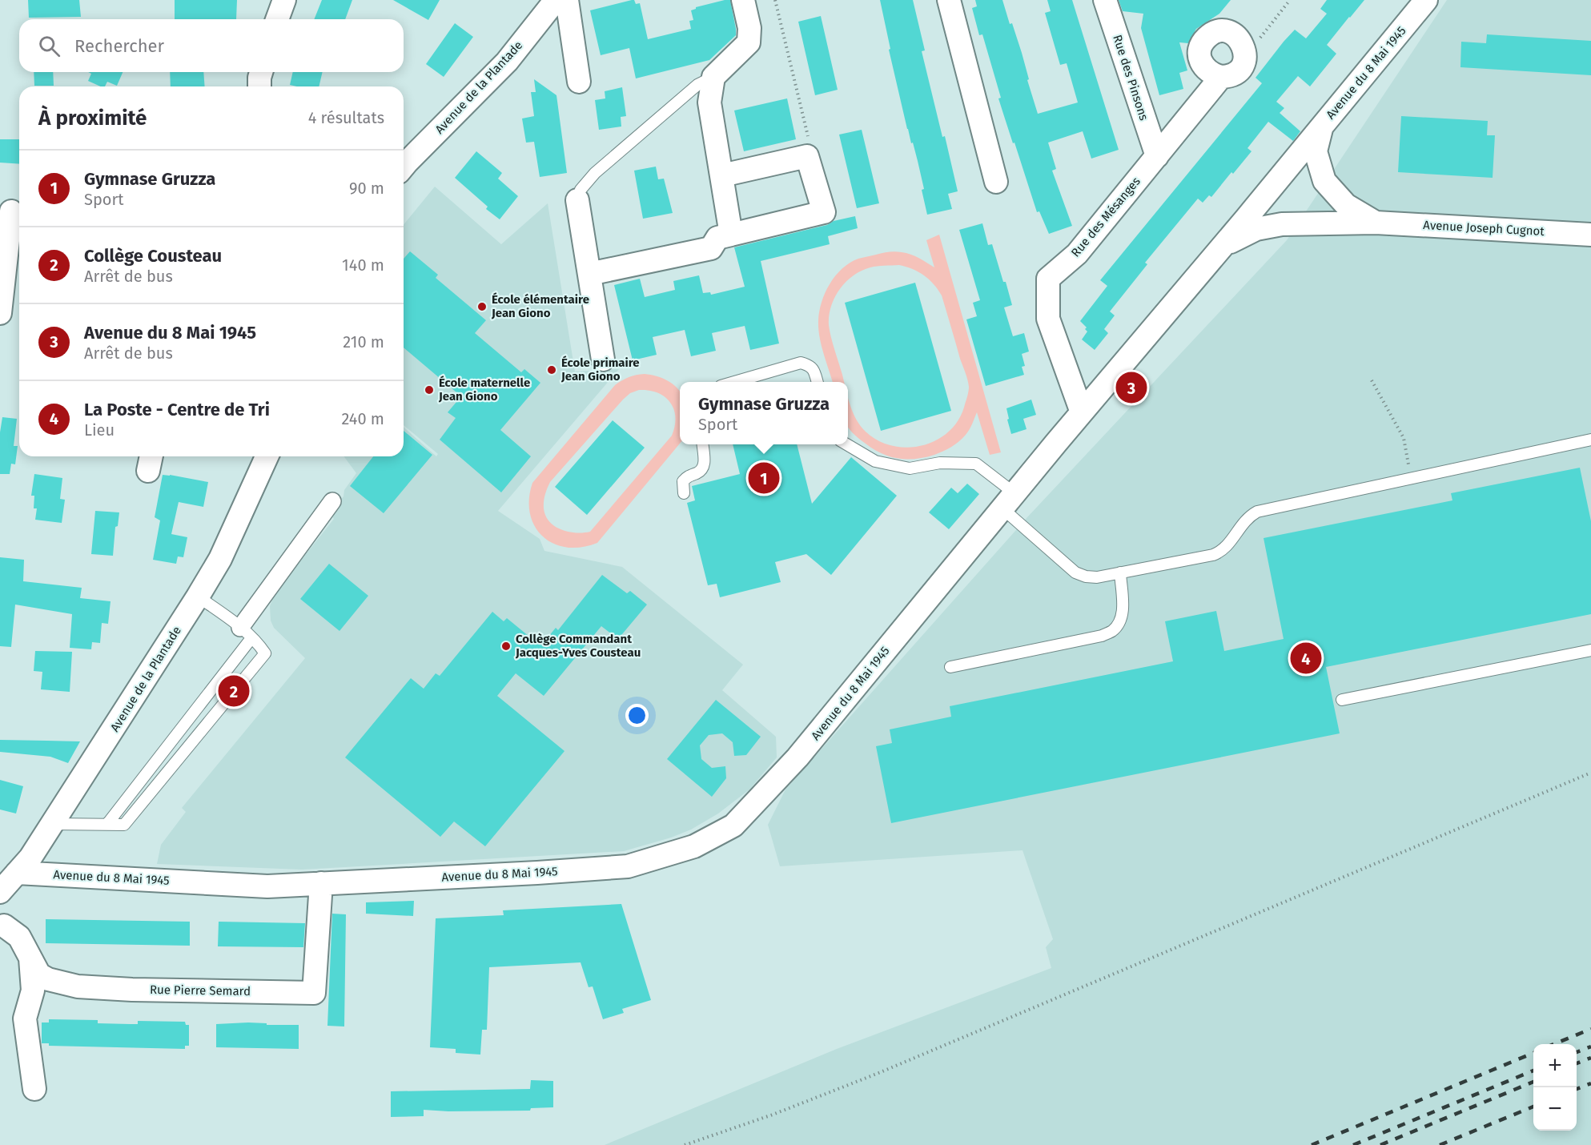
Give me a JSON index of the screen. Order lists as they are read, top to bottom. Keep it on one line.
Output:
{"streets":{"street":["Avenue du 8 Mai 1945","Rue des Pinsons","Avenue de la Plantade","Rue des Mésanges","Avenue Joseph Cugnot","Rue Pierre Semard"]},"crossings":[["Avenue du 8 Mai 1945","Avenue de la Plantade"],["Avenue du 8 Mai 1945","Rue des Mésanges"],["Avenue du 8 Mai 1945","Avenue Joseph Cugnot"],["Avenue du 8 Mai 1945","Rue Pierre Semard"],["Rue des Pinsons","Rue des Mésanges"]],"places":["École élémentaire Jean Giono","École primaire Jean Giono","École maternelle Jean Giono","Collège Commandant Jacques-Yves Cousteau"],"page":{"search":"Rechercher","heading":["À proximité","4 résultats"],"list":[{"mark":"1","name":"Gymnase Gruzza","note":"Sport","value":"90 m"},{"mark":"2","name":"Collège Cousteau","note":"Arrêt de bus","value":"140 m"},{"mark":"3","name":"Avenue du 8 Mai 1945","note":"Arrêt de bus","value":"210 m"},{"mark":"4","name":"La Poste - Centre de Tri","note":"Lieu","value":"240 m"}],"pins":["3","1","4","2"],"popup":["Gymnase Gruzza","Sport"],"map_buttons":["+","−"]}}
